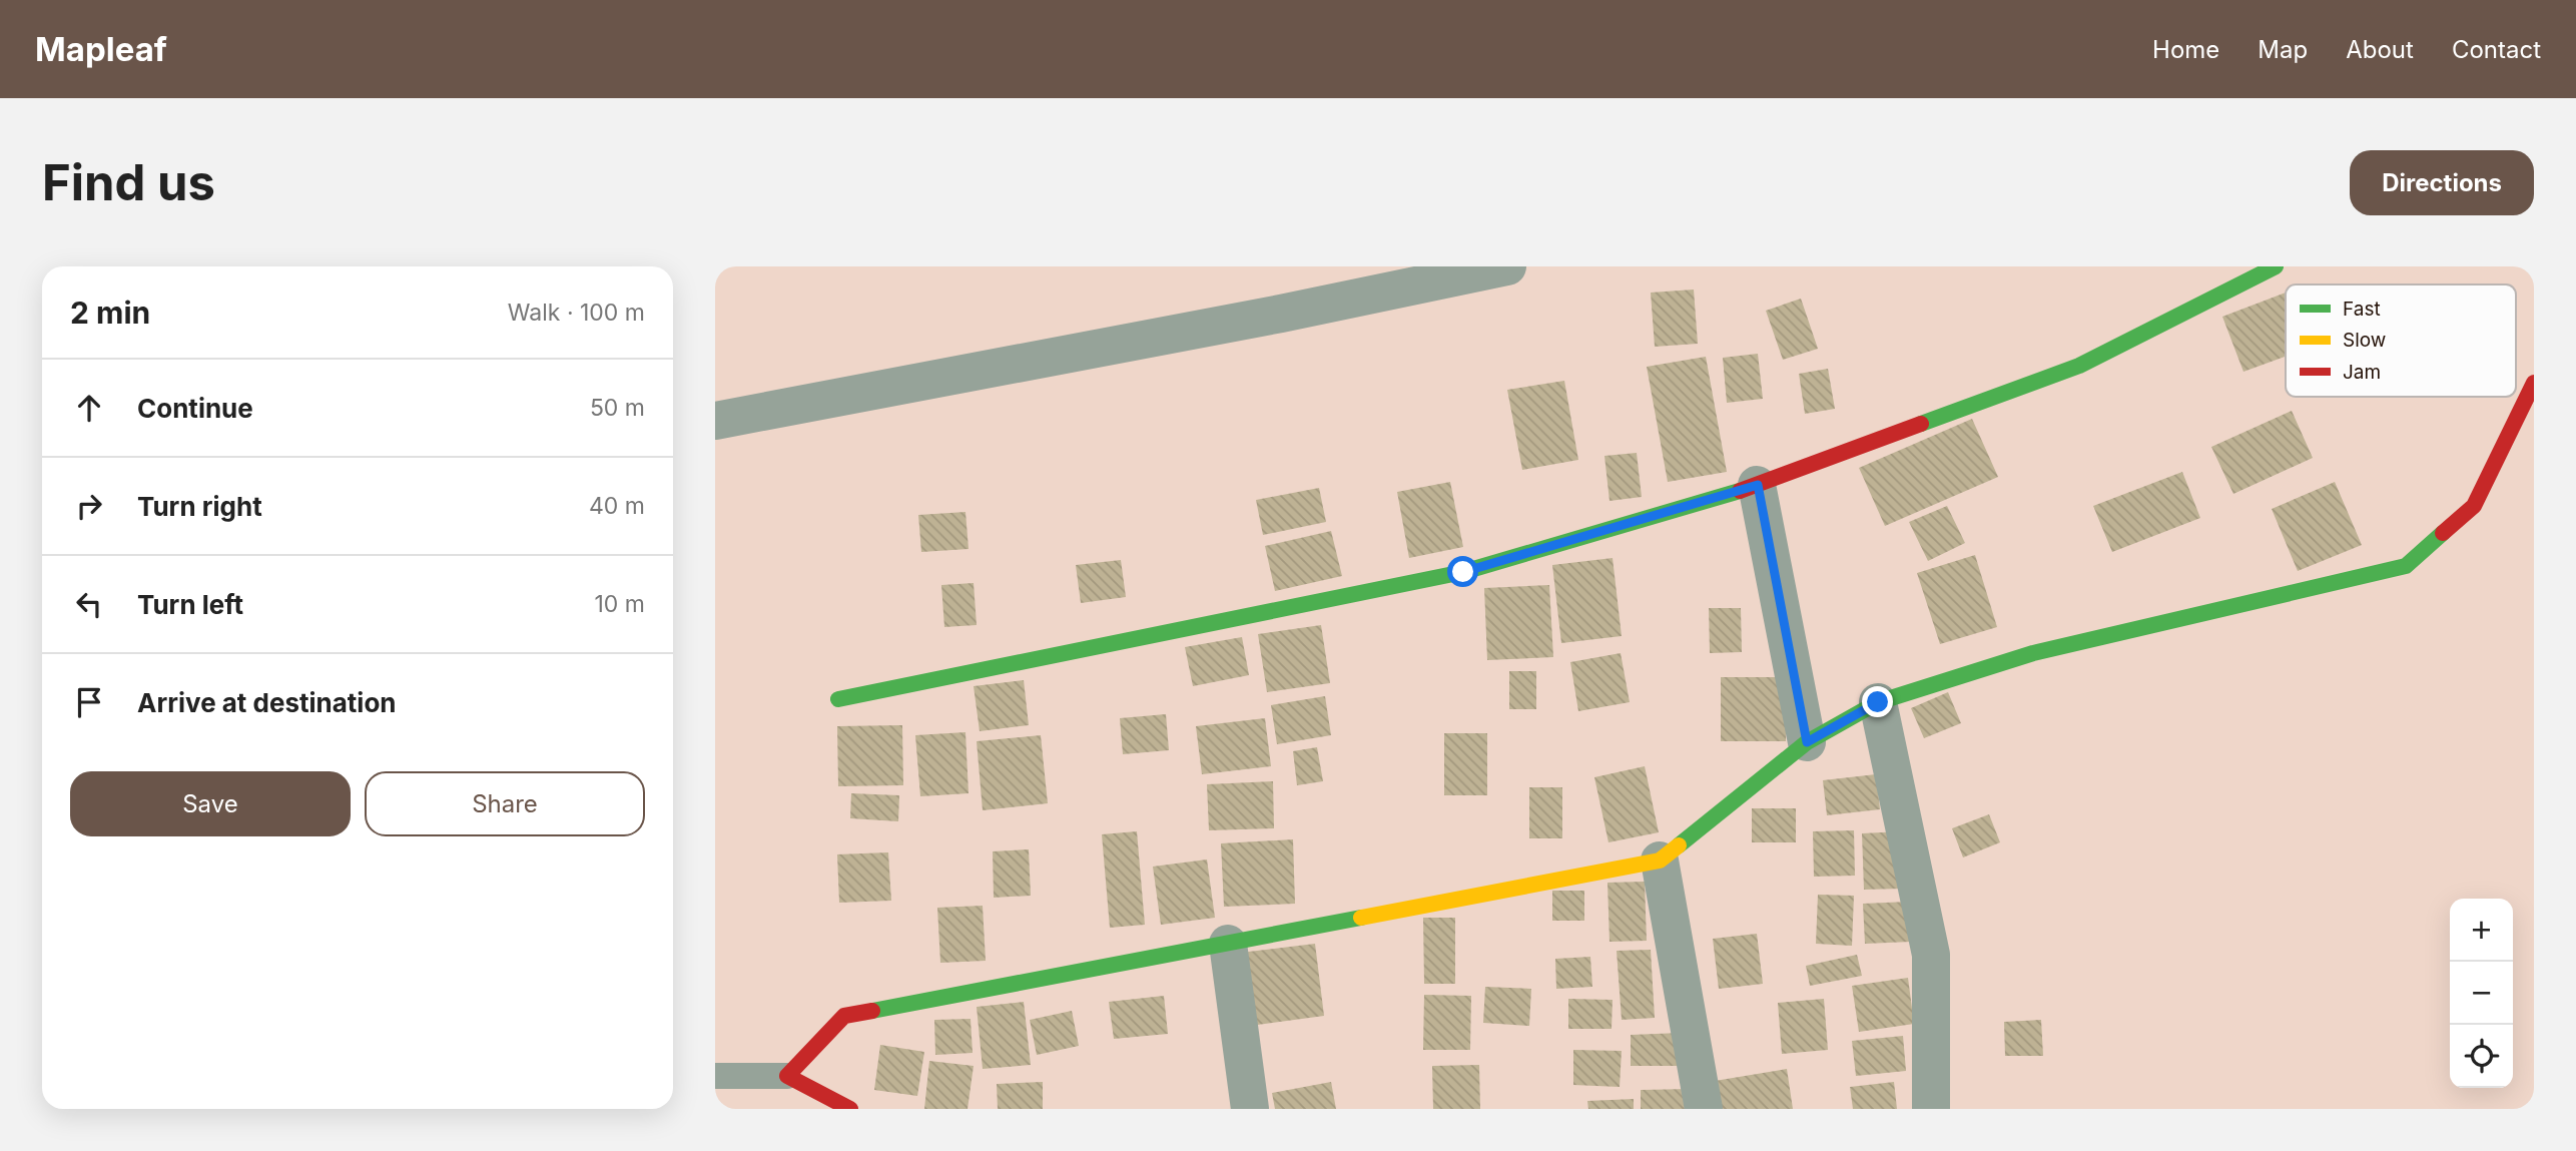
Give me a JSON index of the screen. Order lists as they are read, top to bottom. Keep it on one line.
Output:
{"legend":["Fast","Slow","Jam"],"page":{"header":"Mapleaf","nav":["Home","Map","About","Contact"],"buttons":["Directions",["Save","Share"]],"title":"Find us","heading":["2 min","Walk · 100 m"],"list":[["Continue","50 m"],["Turn right","40 m"],["Turn left","10 m"],"Arrive at destination"],"map_buttons":["+","−"]}}
